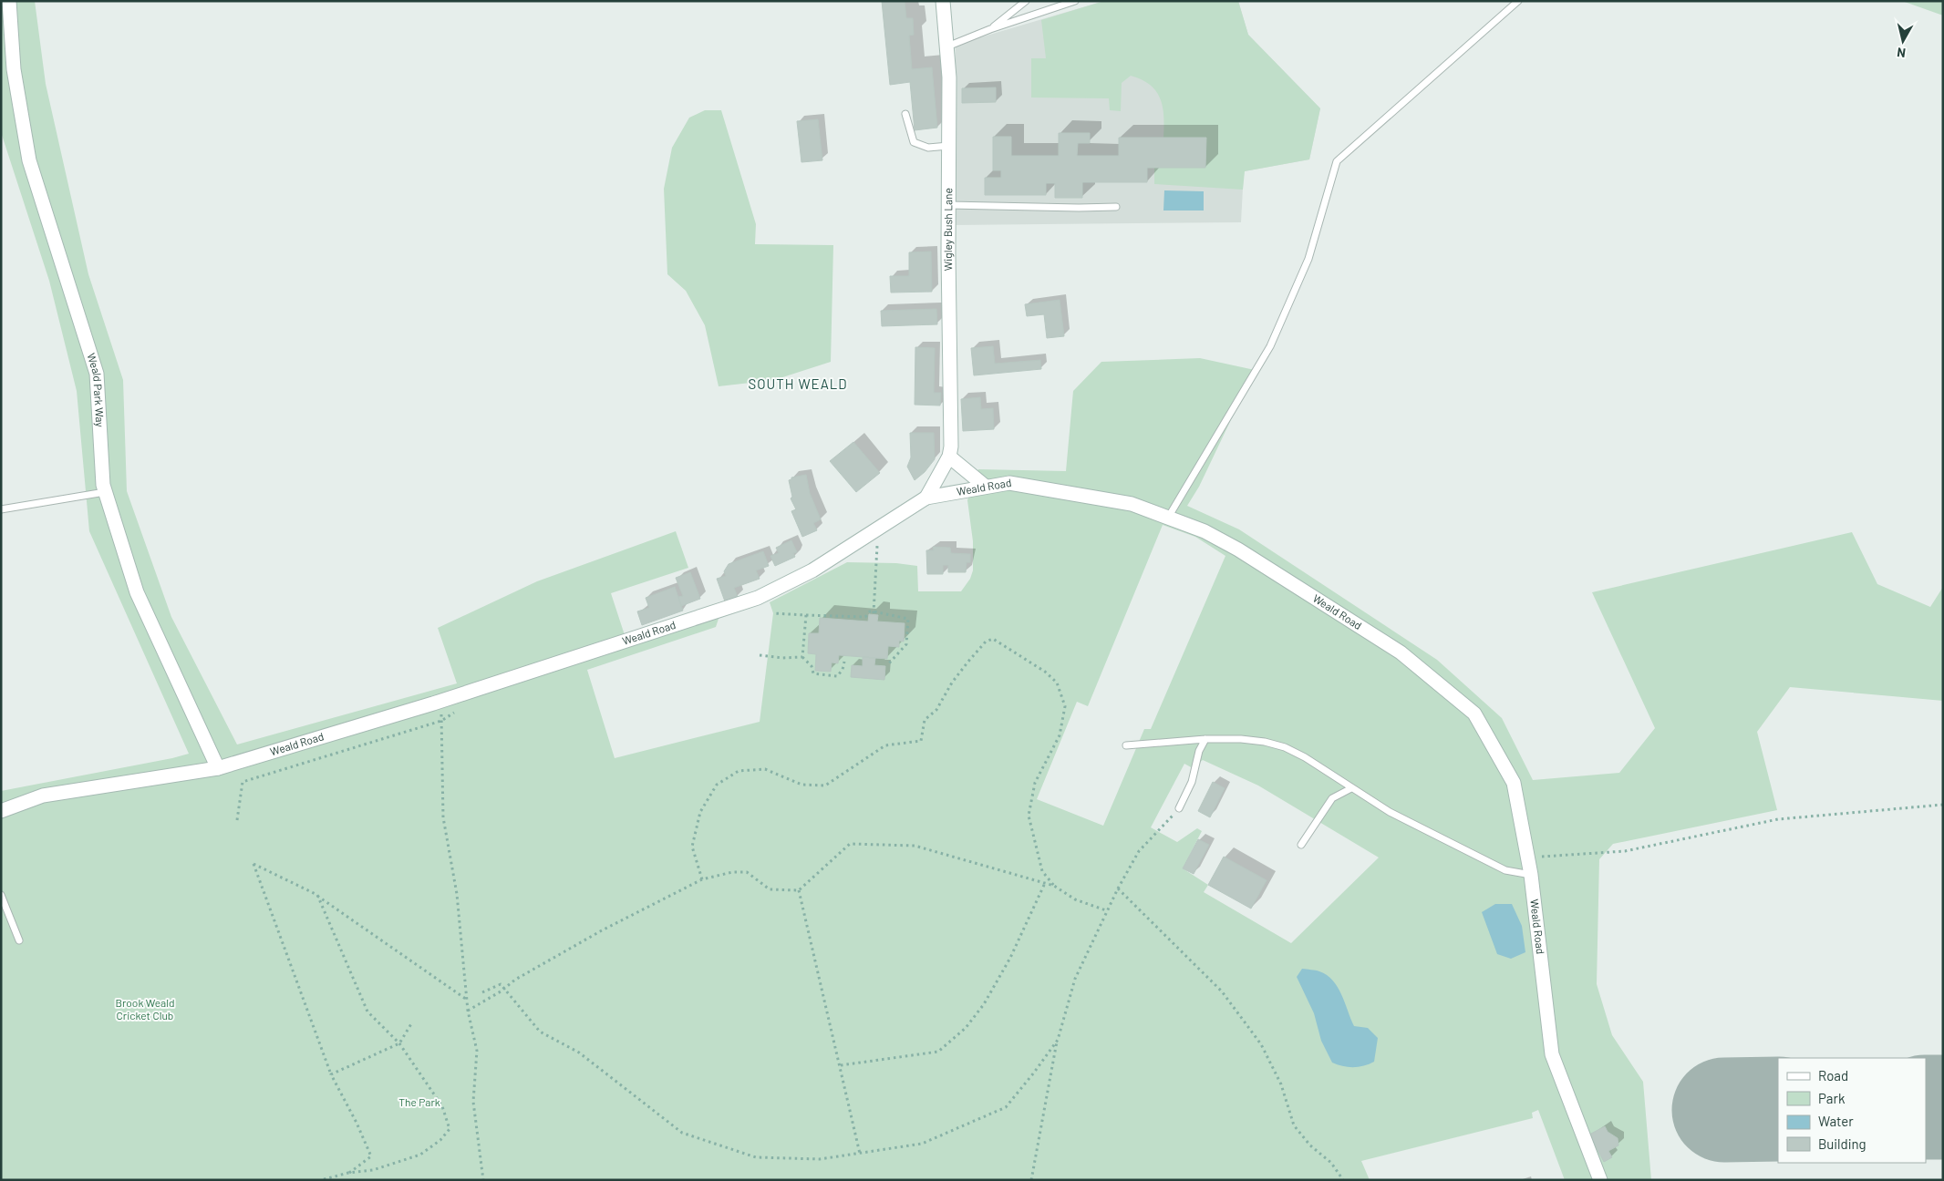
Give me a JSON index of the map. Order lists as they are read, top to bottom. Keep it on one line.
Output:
{"streets":{"street":["Wigley Bush Lane","Weald Park Way","Weald Road"]},"crossings":[["Weald Park Way","Weald Road"]],"districts":["SOUTH WEALD"],"parks":["Brook Weald Cricket Club","The Park"],"legend":["Road","Park","Water","Building"],"north":"bottom"}
